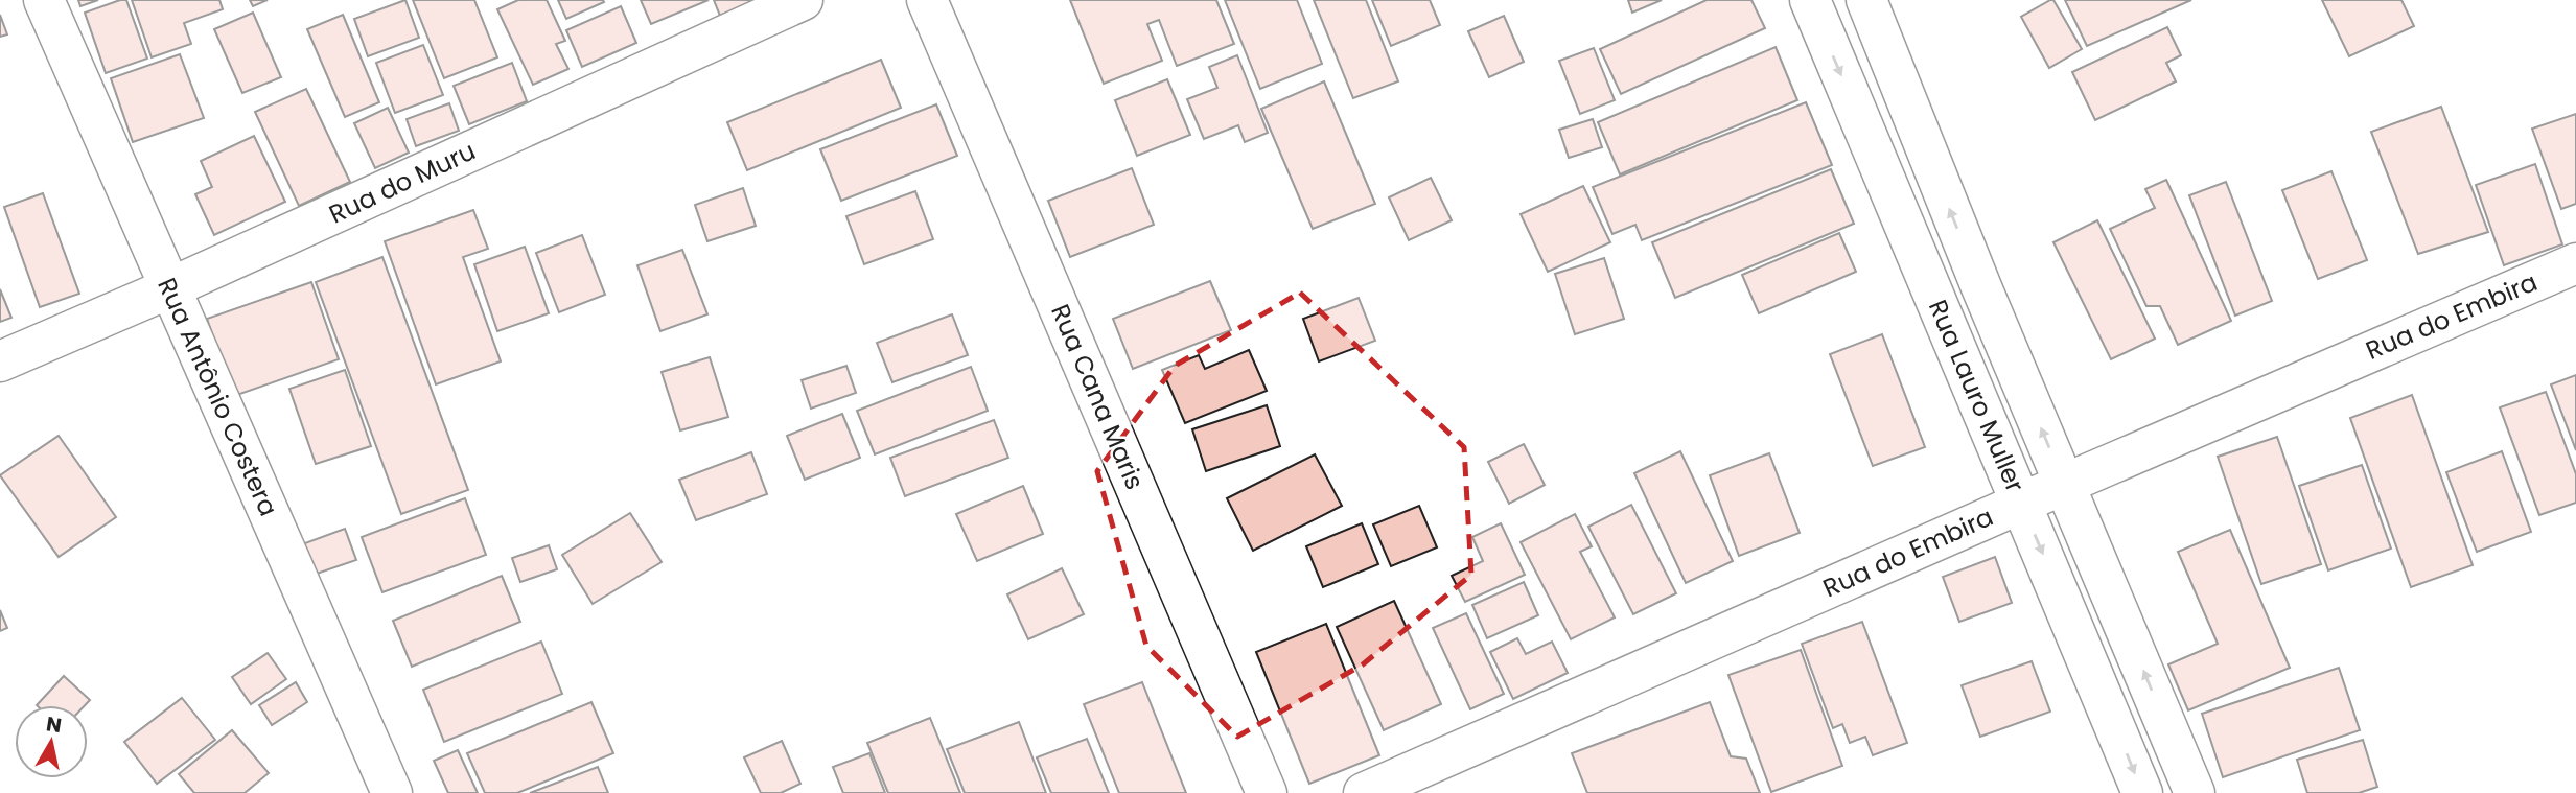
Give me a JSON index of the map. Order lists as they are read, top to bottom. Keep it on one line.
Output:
{"streets":{"street":["Rua do Muru","Rua do Embira","Rua Lauro Muller","Rua Antônio Costera","Rua Cana Maris"]},"crossings":[["Rua do Muru","Rua Antônio Costera"],["Rua do Embira","Rua Lauro Muller"]],"north":"top"}
